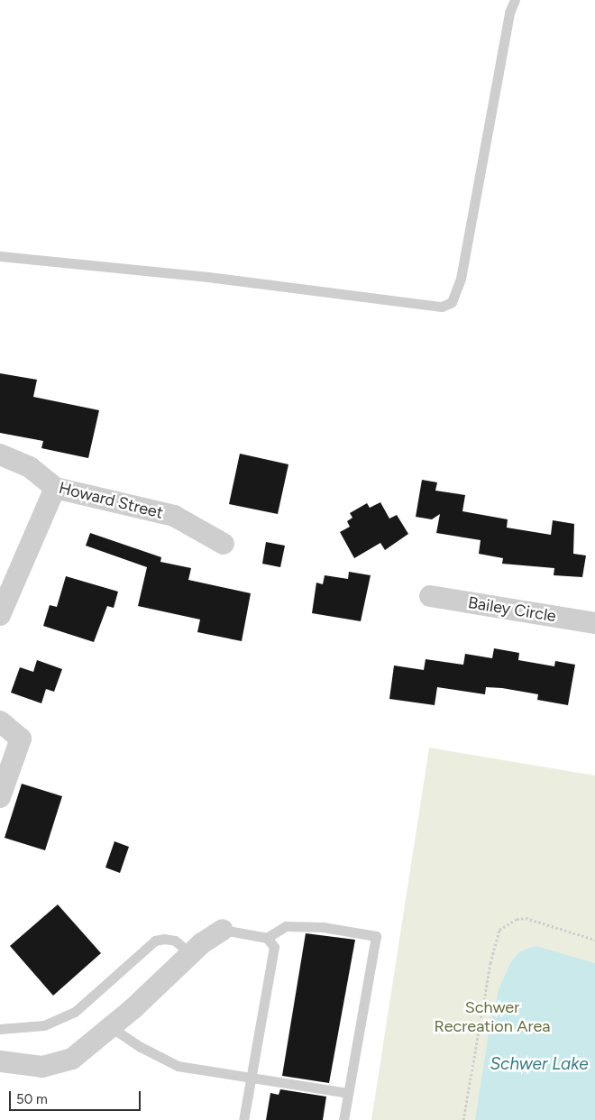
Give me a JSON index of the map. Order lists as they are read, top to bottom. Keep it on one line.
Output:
{"streets":{"street":["Howard Street","Bailey Circle"]},"water":["Schwer Lake"],"parks":["Schwer Recreation Area"],"scale_bar":"50 m"}
